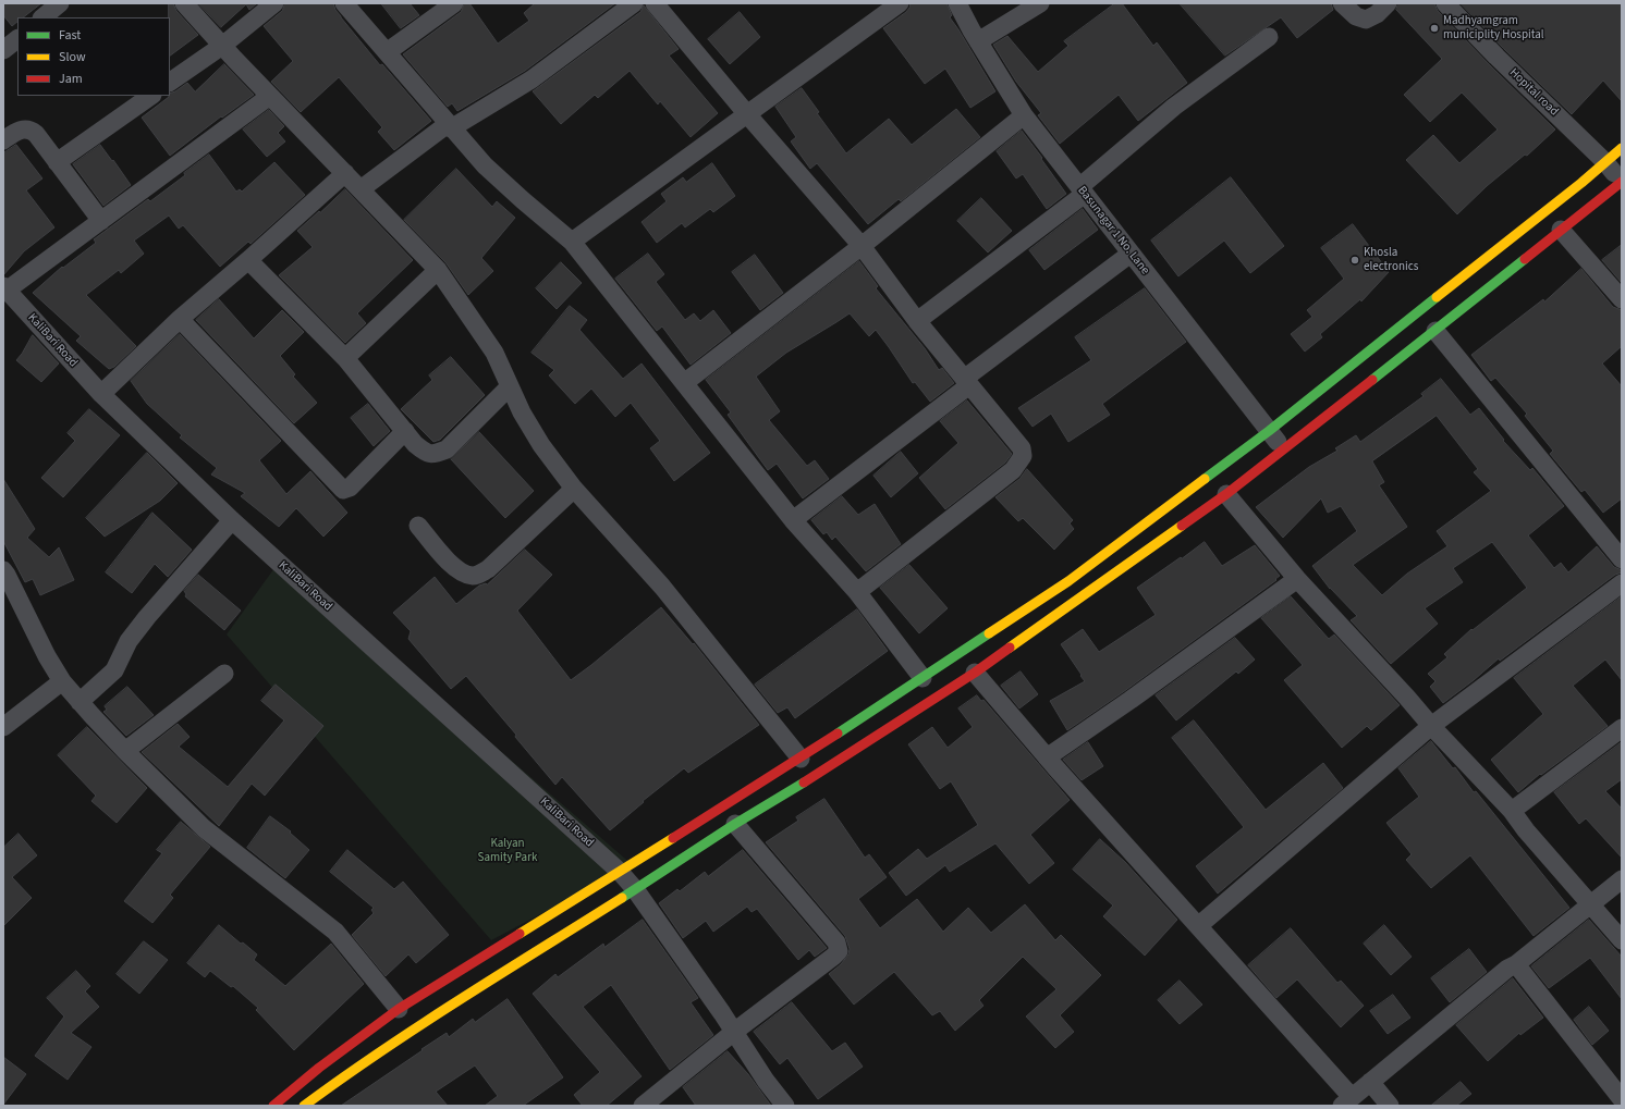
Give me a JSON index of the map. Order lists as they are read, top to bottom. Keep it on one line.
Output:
{"streets":{"street":["Hopital road","Basunagar 1 No. Lane","KaliBari Road"]},"parks":["Kalyan Samity Park"],"places":["Madhyamgram municiplity Hospital","Khosla electronics"],"legend":["Fast","Slow","Jam"]}
